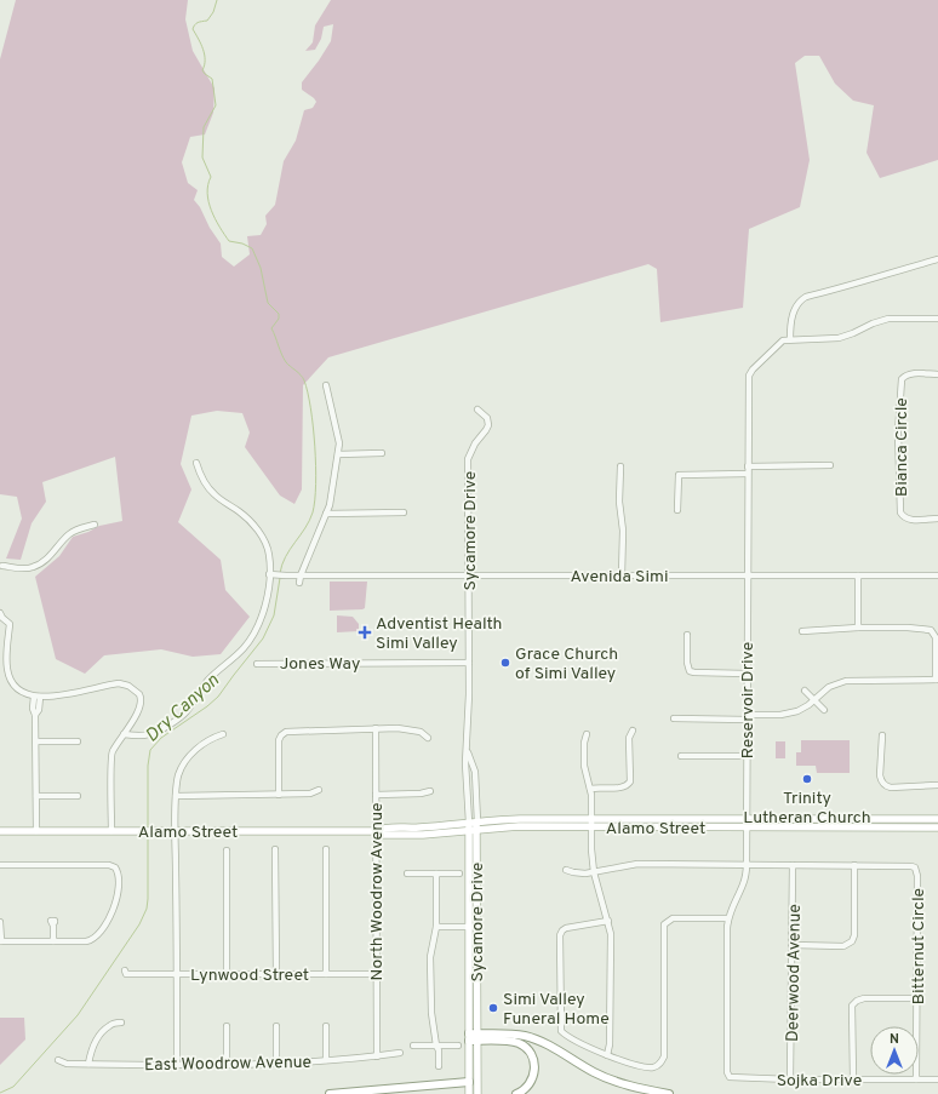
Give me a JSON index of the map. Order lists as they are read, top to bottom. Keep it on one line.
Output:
{"streets":{"main road":["Sycamore Drive","Alamo Street"],"street":["Bianca Circle","Avenida Simi","Jones Way","Reservoir Drive","North Woodrow Avenue","Bitternut Circle","Deerwood Avenue","Lynwood Street","East Woodrow Avenue","Sojka Drive"]},"crossings":[["Sycamore Drive","Avenida Simi"],["Sycamore Drive","Jones Way"],["Sycamore Drive","Alamo Street"],["Avenida Simi","Reservoir Drive"],["Reservoir Drive","Alamo Street"],["Reservoir Drive","Bitternut Circle"],["Reservoir Drive","Sojka Drive"],["Alamo Street","North Woodrow Avenue"],["North Woodrow Avenue","Lynwood Street"],["North Woodrow Avenue","East Woodrow Avenue"],["Bitternut Circle","Deerwood Avenue"],["Bitternut Circle","Sojka Drive"],["Deerwood Avenue","Sojka Drive"]],"water":["Dry Canyon"],"places":{"health":["Adventist Health Simi Valley"],"other":["Grace Church of Simi Valley","Trinity Lutheran Church","Simi Valley Funeral Home"]},"north":"top"}
